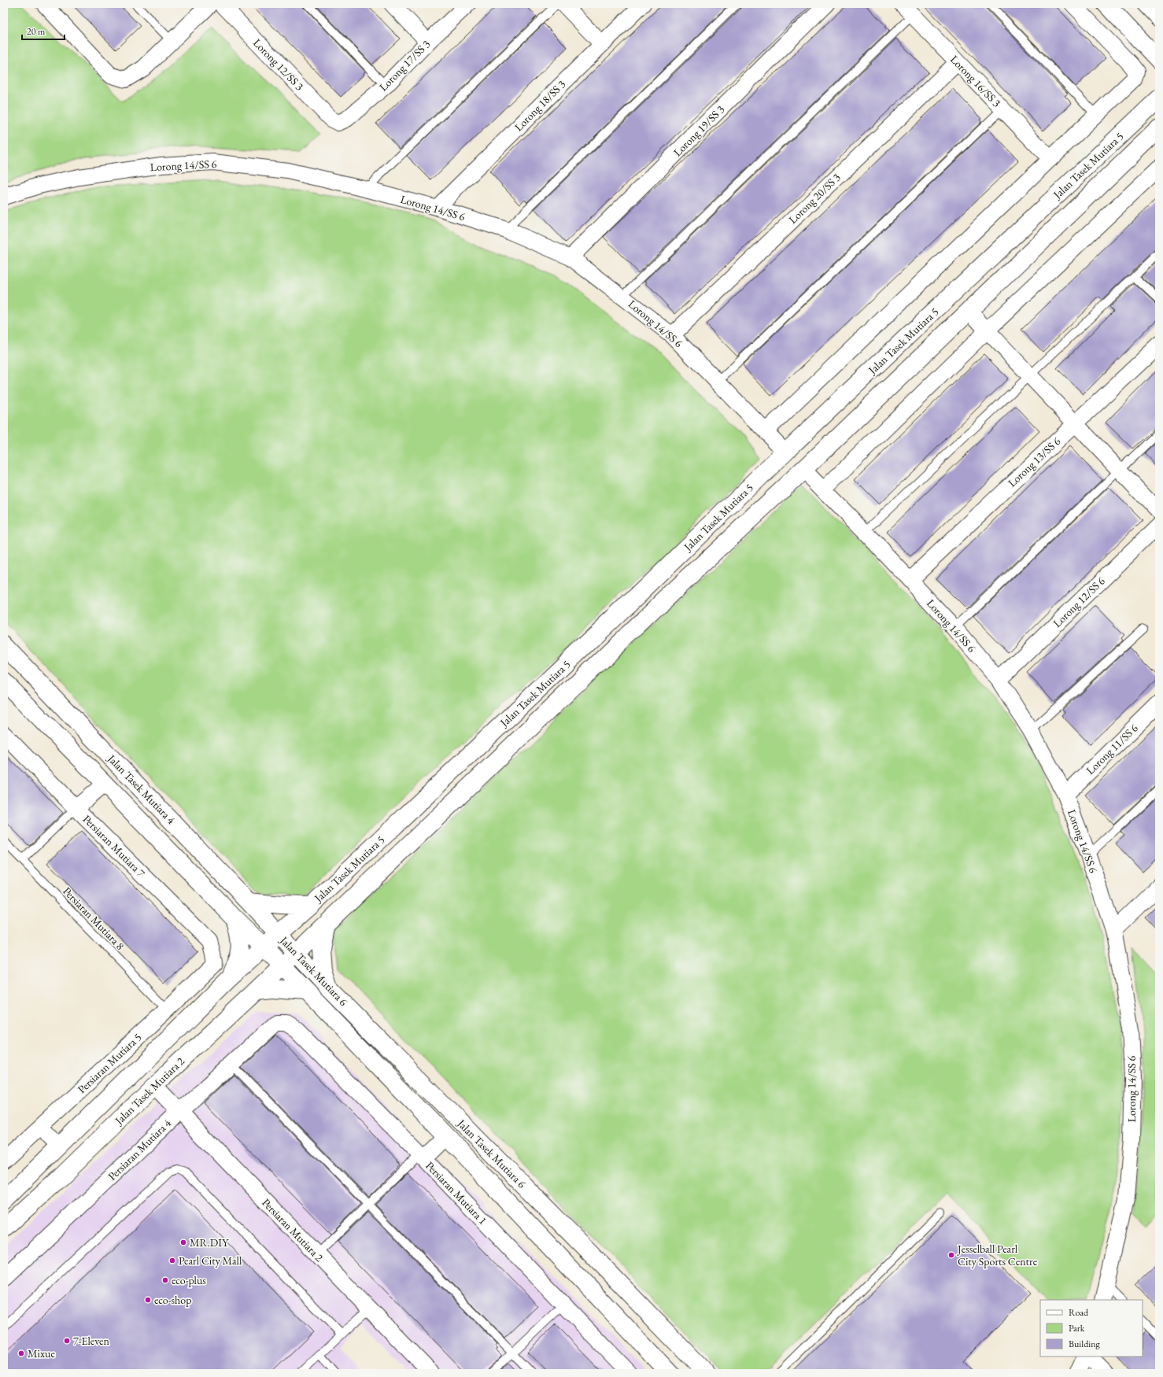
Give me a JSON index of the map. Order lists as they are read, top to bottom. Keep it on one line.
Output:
{"streets":{"street":["Lorong 12/SS 3","Lorong 17/SS 3","Lorong 16/SS 3","Lorong 18/SS 3","Lorong 19/SS 3","Lorong 14/SS 6","Jalan Tasek Mutiara 5","Lorong 20/SS 3","Lorong 13/SS 6","Lorong 12/SS 6","Lorong 11/SS 6","Jalan Tasek Mutiara 4","Persiaran Mutiara 7","Jalan Tasek Mutiara 6","Persiaran Mutiara 5","Jalan Tasek Mutiara 2","Persiaran Mutiara 4","Persiaran Mutiara 1","Persiaran Mutiara 2"],"lane":["Persiaran Mutiara 8"]},"crossings":[["Lorong 12/SS 3","Lorong 17/SS 3"],["Lorong 16/SS 3","Lorong 20/SS 3"],["Lorong 18/SS 3","Lorong 14/SS 6"],["Lorong 19/SS 3","Lorong 14/SS 6"],["Lorong 14/SS 6","Jalan Tasek Mutiara 5"],["Lorong 14/SS 6","Lorong 20/SS 3"],["Lorong 14/SS 6","Lorong 13/SS 6"],["Lorong 14/SS 6","Lorong 12/SS 6"],["Lorong 14/SS 6","Lorong 11/SS 6"],["Jalan Tasek Mutiara 5","Jalan Tasek Mutiara 4"],["Jalan Tasek Mutiara 5","Jalan Tasek Mutiara 6"],["Jalan Tasek Mutiara 5","Jalan Tasek Mutiara 2"],["Jalan Tasek Mutiara 4","Jalan Tasek Mutiara 6"],["Persiaran Mutiara 7","Persiaran Mutiara 5"],["Persiaran Mutiara 8","Persiaran Mutiara 5"],["Jalan Tasek Mutiara 6","Jalan Tasek Mutiara 2"],["Jalan Tasek Mutiara 2","Persiaran Mutiara 2"],["Persiaran Mutiara 4","Persiaran Mutiara 1"],["Persiaran Mutiara 4","Persiaran Mutiara 2"]],"places":["MR.DIY","Jesselball Pearl City Sports Centre","Pearl City Mall","eco-plus","eco-shop","7-Eleven","Mixue"],"legend":["Road","Park","Building"],"scale_bar":"20 m"}
